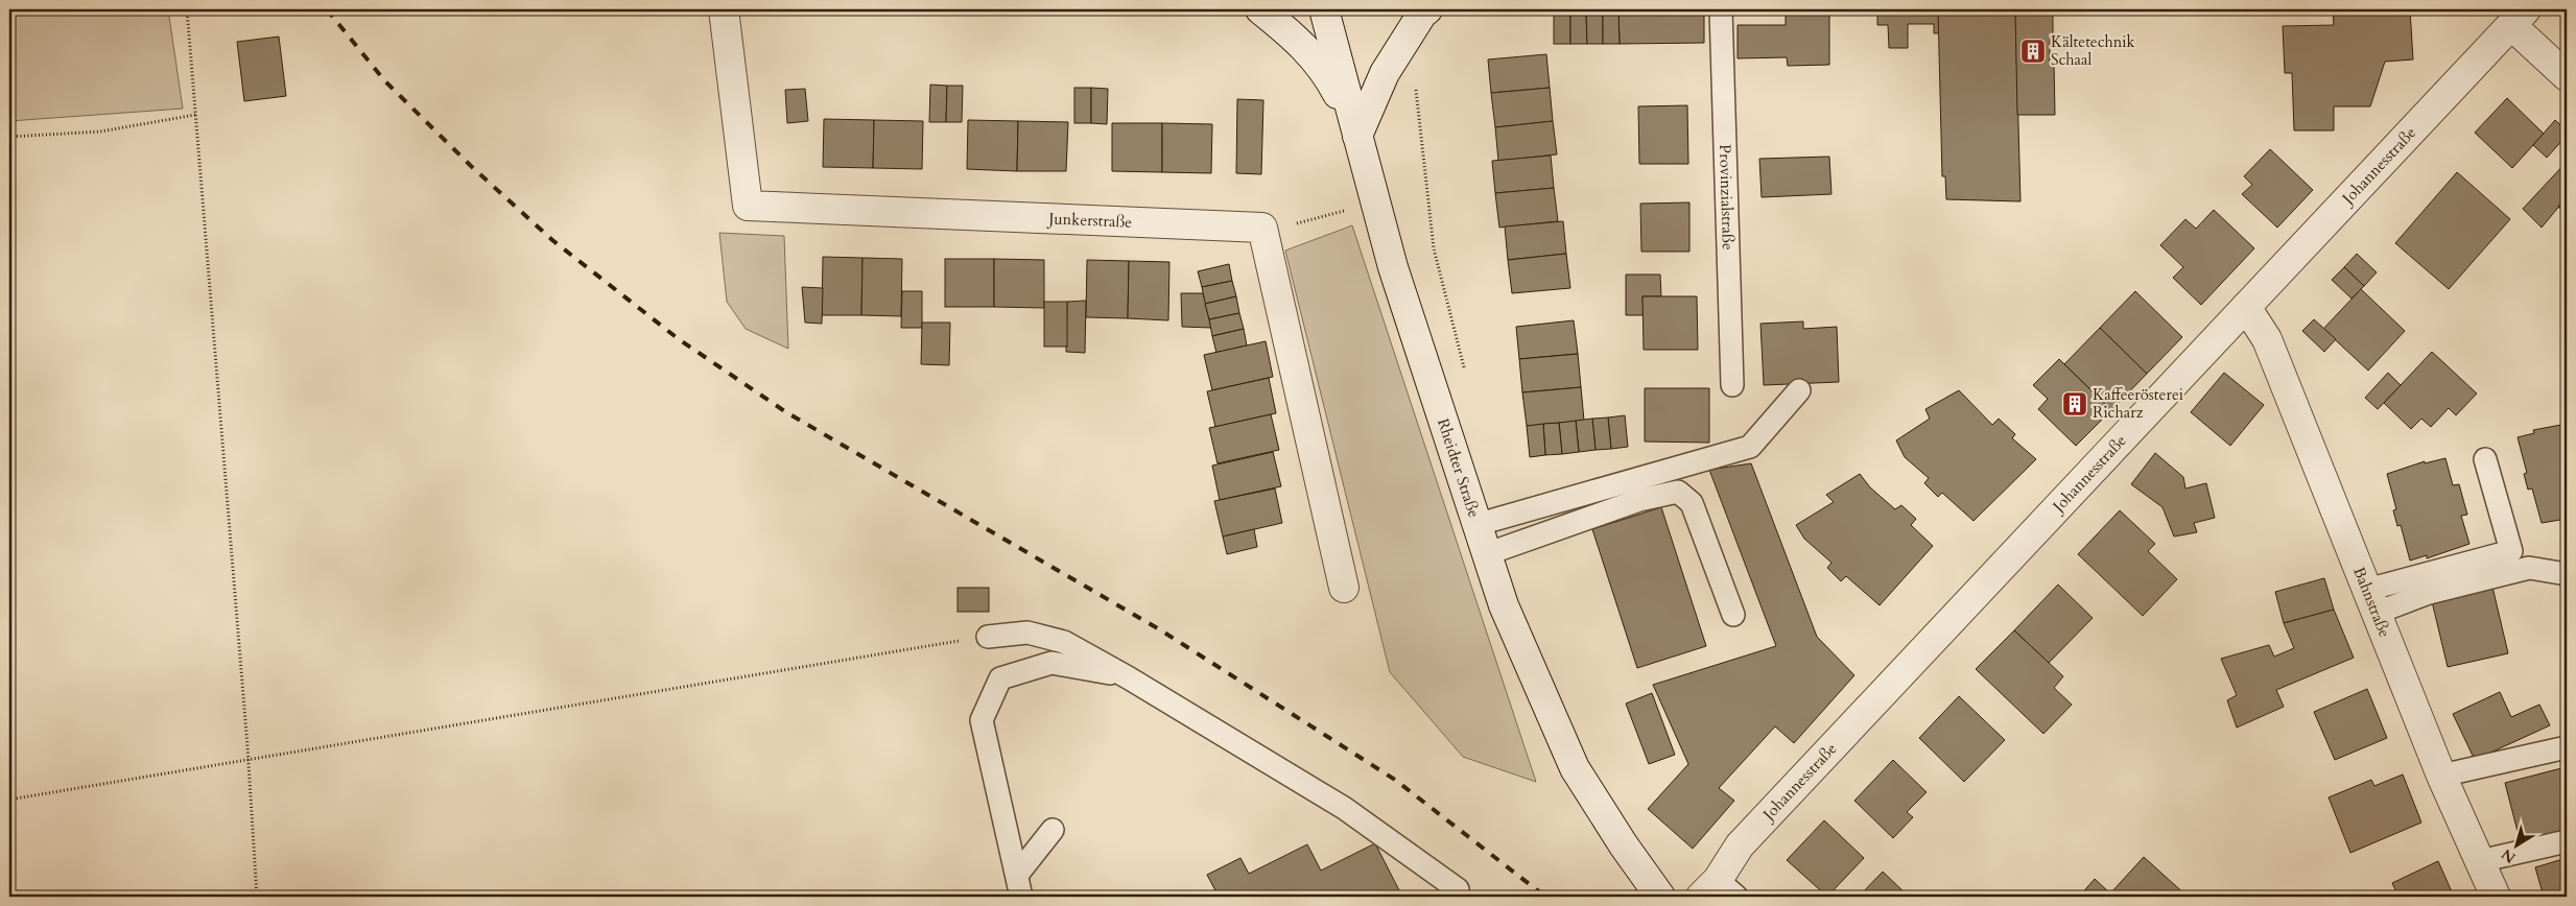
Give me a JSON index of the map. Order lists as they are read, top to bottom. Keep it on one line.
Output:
{"streets":{"street":["Johannesstraße","Junkerstraße","Rheidter Straße","Bahnstraße"],"lane":["Provinzialstraße"]},"crossings":[["Johannesstraße","Bahnstraße"]],"places":{"building":["Kältetechnik Schaal","Kaffeerösterei Richarz"]},"north":"bottom left"}
